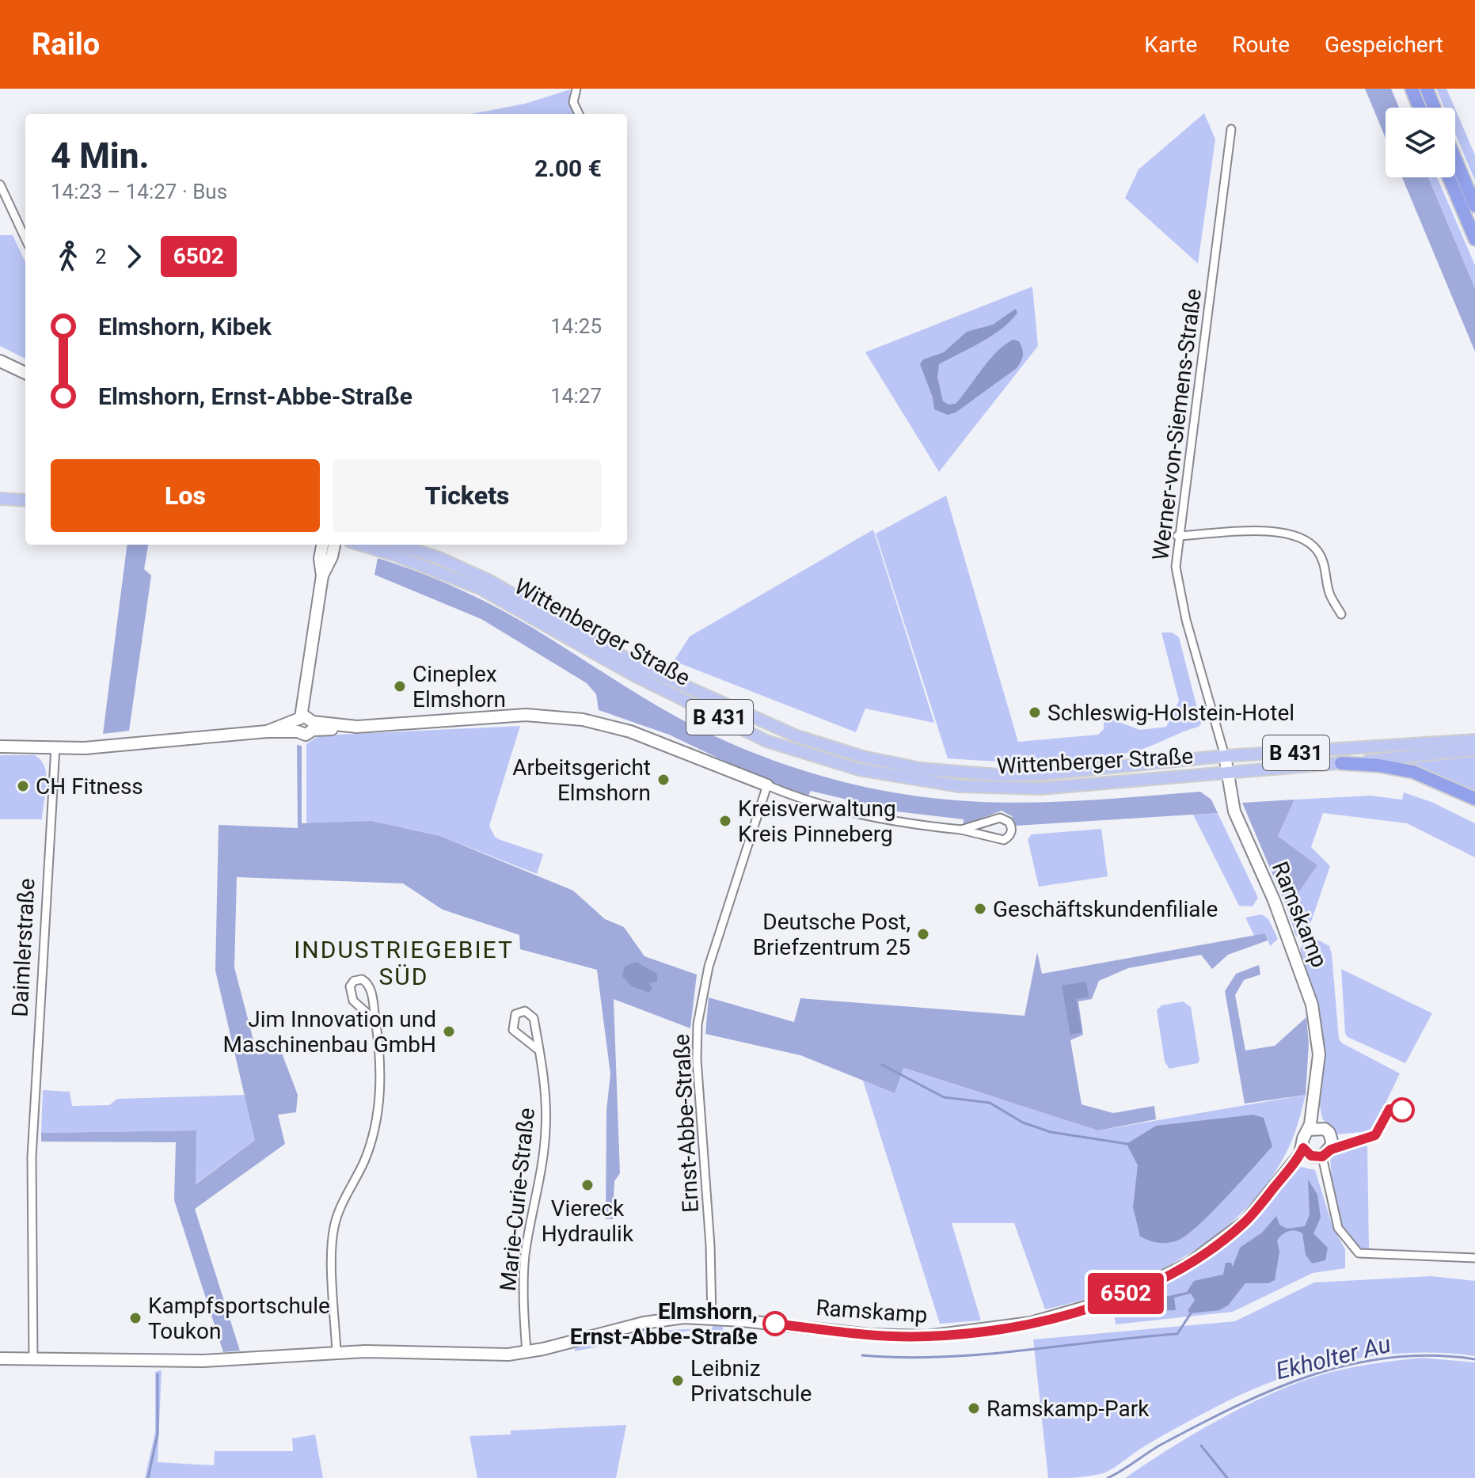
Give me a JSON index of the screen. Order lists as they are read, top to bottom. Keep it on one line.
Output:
{"streets":{"main road":["Wittenberger Straße","B 431"],"street":["Werner-von-Siemens-Straße","Ramskamp","Daimlerstraße","Ernst-Abbe-Straße","Marie-Curie-Straße"]},"crossings":[["Werner-von-Siemens-Straße","Wittenberger Straße"],["Werner-von-Siemens-Straße","Ramskamp"],["Wittenberger Straße","Ramskamp"],["Ramskamp","Daimlerstraße"],["Ramskamp","Ernst-Abbe-Straße"],["Ramskamp","Marie-Curie-Straße"]],"districts":["INDUSTRIEGEBIET SÜD"],"water":["Ekholter Au"],"places":["Cineplex Elmshorn","Schleswig-Holstein-Hotel","Arbeitsgericht Elmshorn","CH Fitness","Kreisverwaltung Kreis Pinneberg","Geschäftskundenfiliale","Deutsche Post, Briefzentrum 25","Jim Innovation und Maschinenbau GmbH","Viereck Hydraulik","Kampfsportschule Toukon","Elmshorn, Ernst-Abbe-Straße","Leibniz Privatschule","Ramskamp-Park"],"lines":["bus line 6502"],"page":{"header":"Railo","nav":["Karte","Route","Gespeichert"],"on_map":"6502","heading":["4 Min.","14:23 – 14:27 · Bus","2.00 €"],"legs":["2","6502"],"list":[{"name":"Elmshorn, Kibek","value":"14:25"},{"name":"Elmshorn, Ernst-Abbe-Straße","value":"14:27"}],"buttons":["Los","Tickets"]}}
